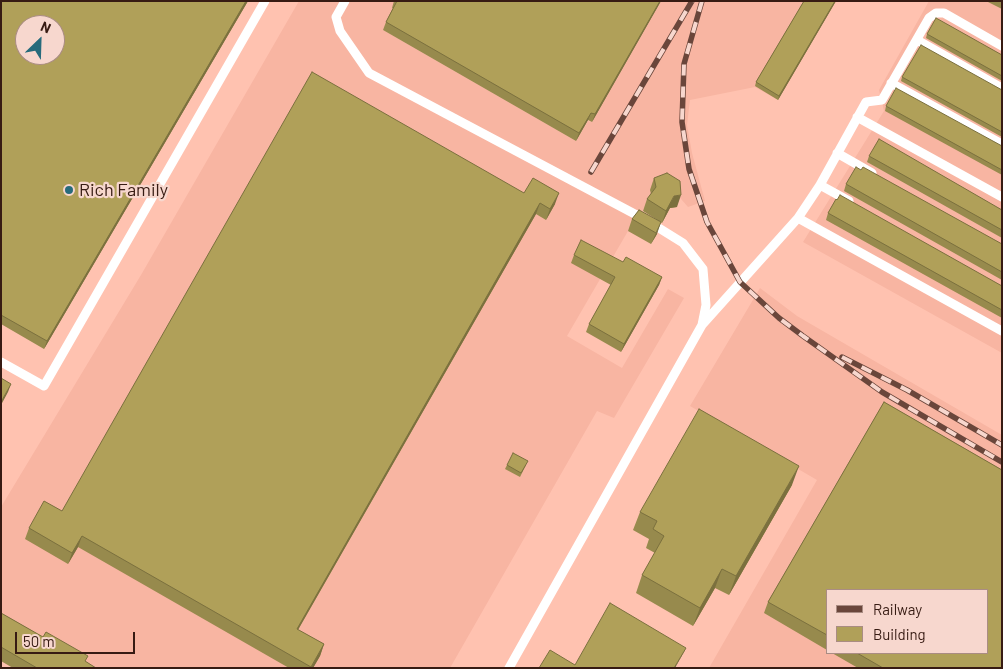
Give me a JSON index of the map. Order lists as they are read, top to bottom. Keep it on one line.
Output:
{"places":["Rich Family"],"legend":["Railway","Building"],"scale_bar":"50 m","north":"top right"}
